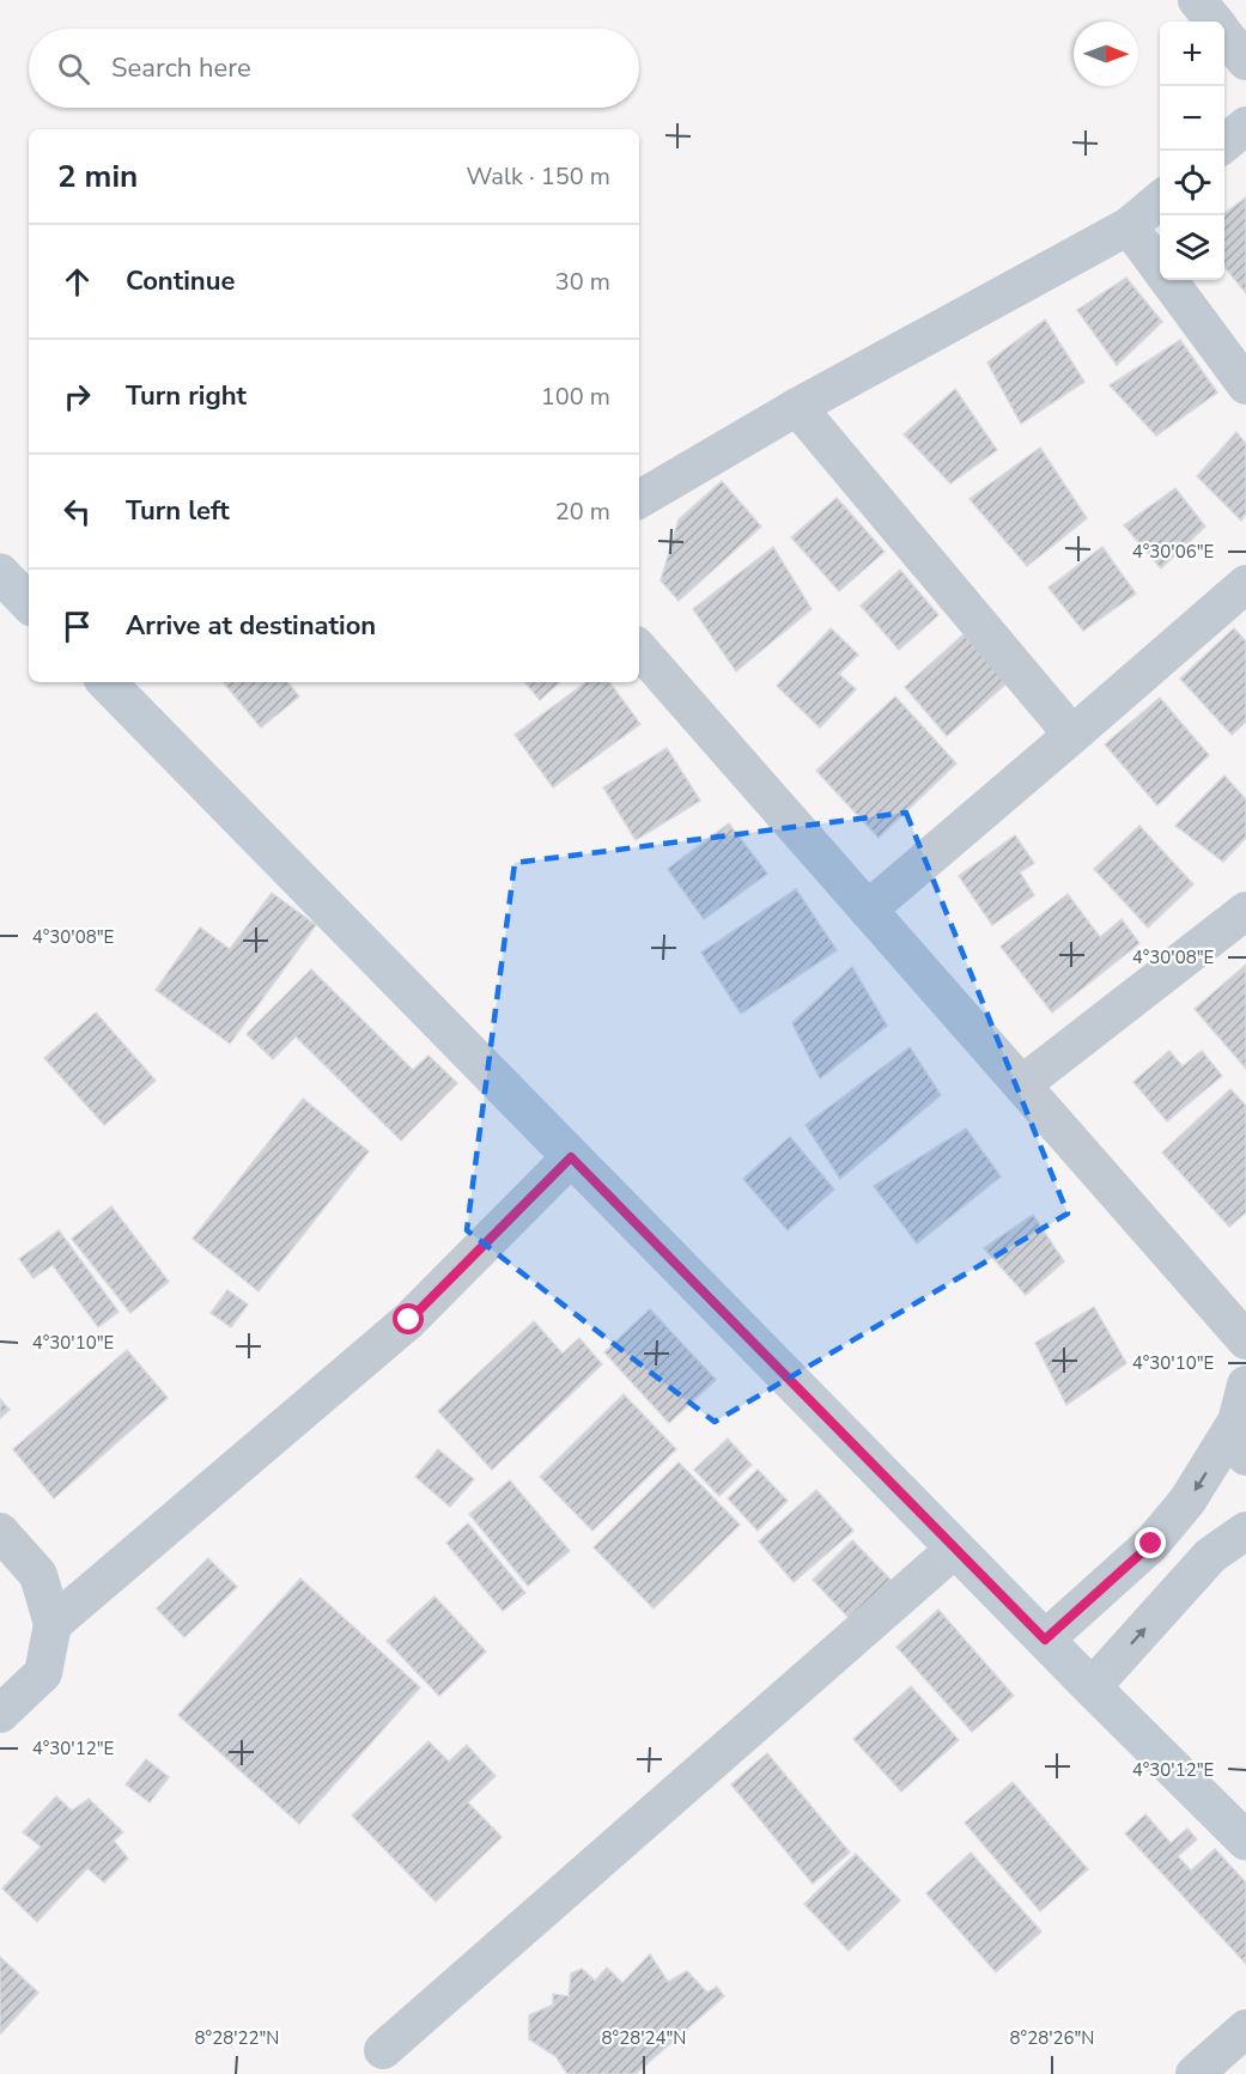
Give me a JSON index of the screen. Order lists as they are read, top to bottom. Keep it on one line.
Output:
{"north":"right","page":{"map_buttons":["+","−"],"search":"Search here","heading":["2 min","Walk · 150 m"],"list":[["Continue","30 m"],["Turn right","100 m"],["Turn left","20 m"],"Arrive at destination"]},"coordinates":["4°30'06\"E","4°30'08\"E","4°30'10\"E","4°30'12\"E","8°28'22\"N","8°28'24\"N","8°28'26\"N"]}
